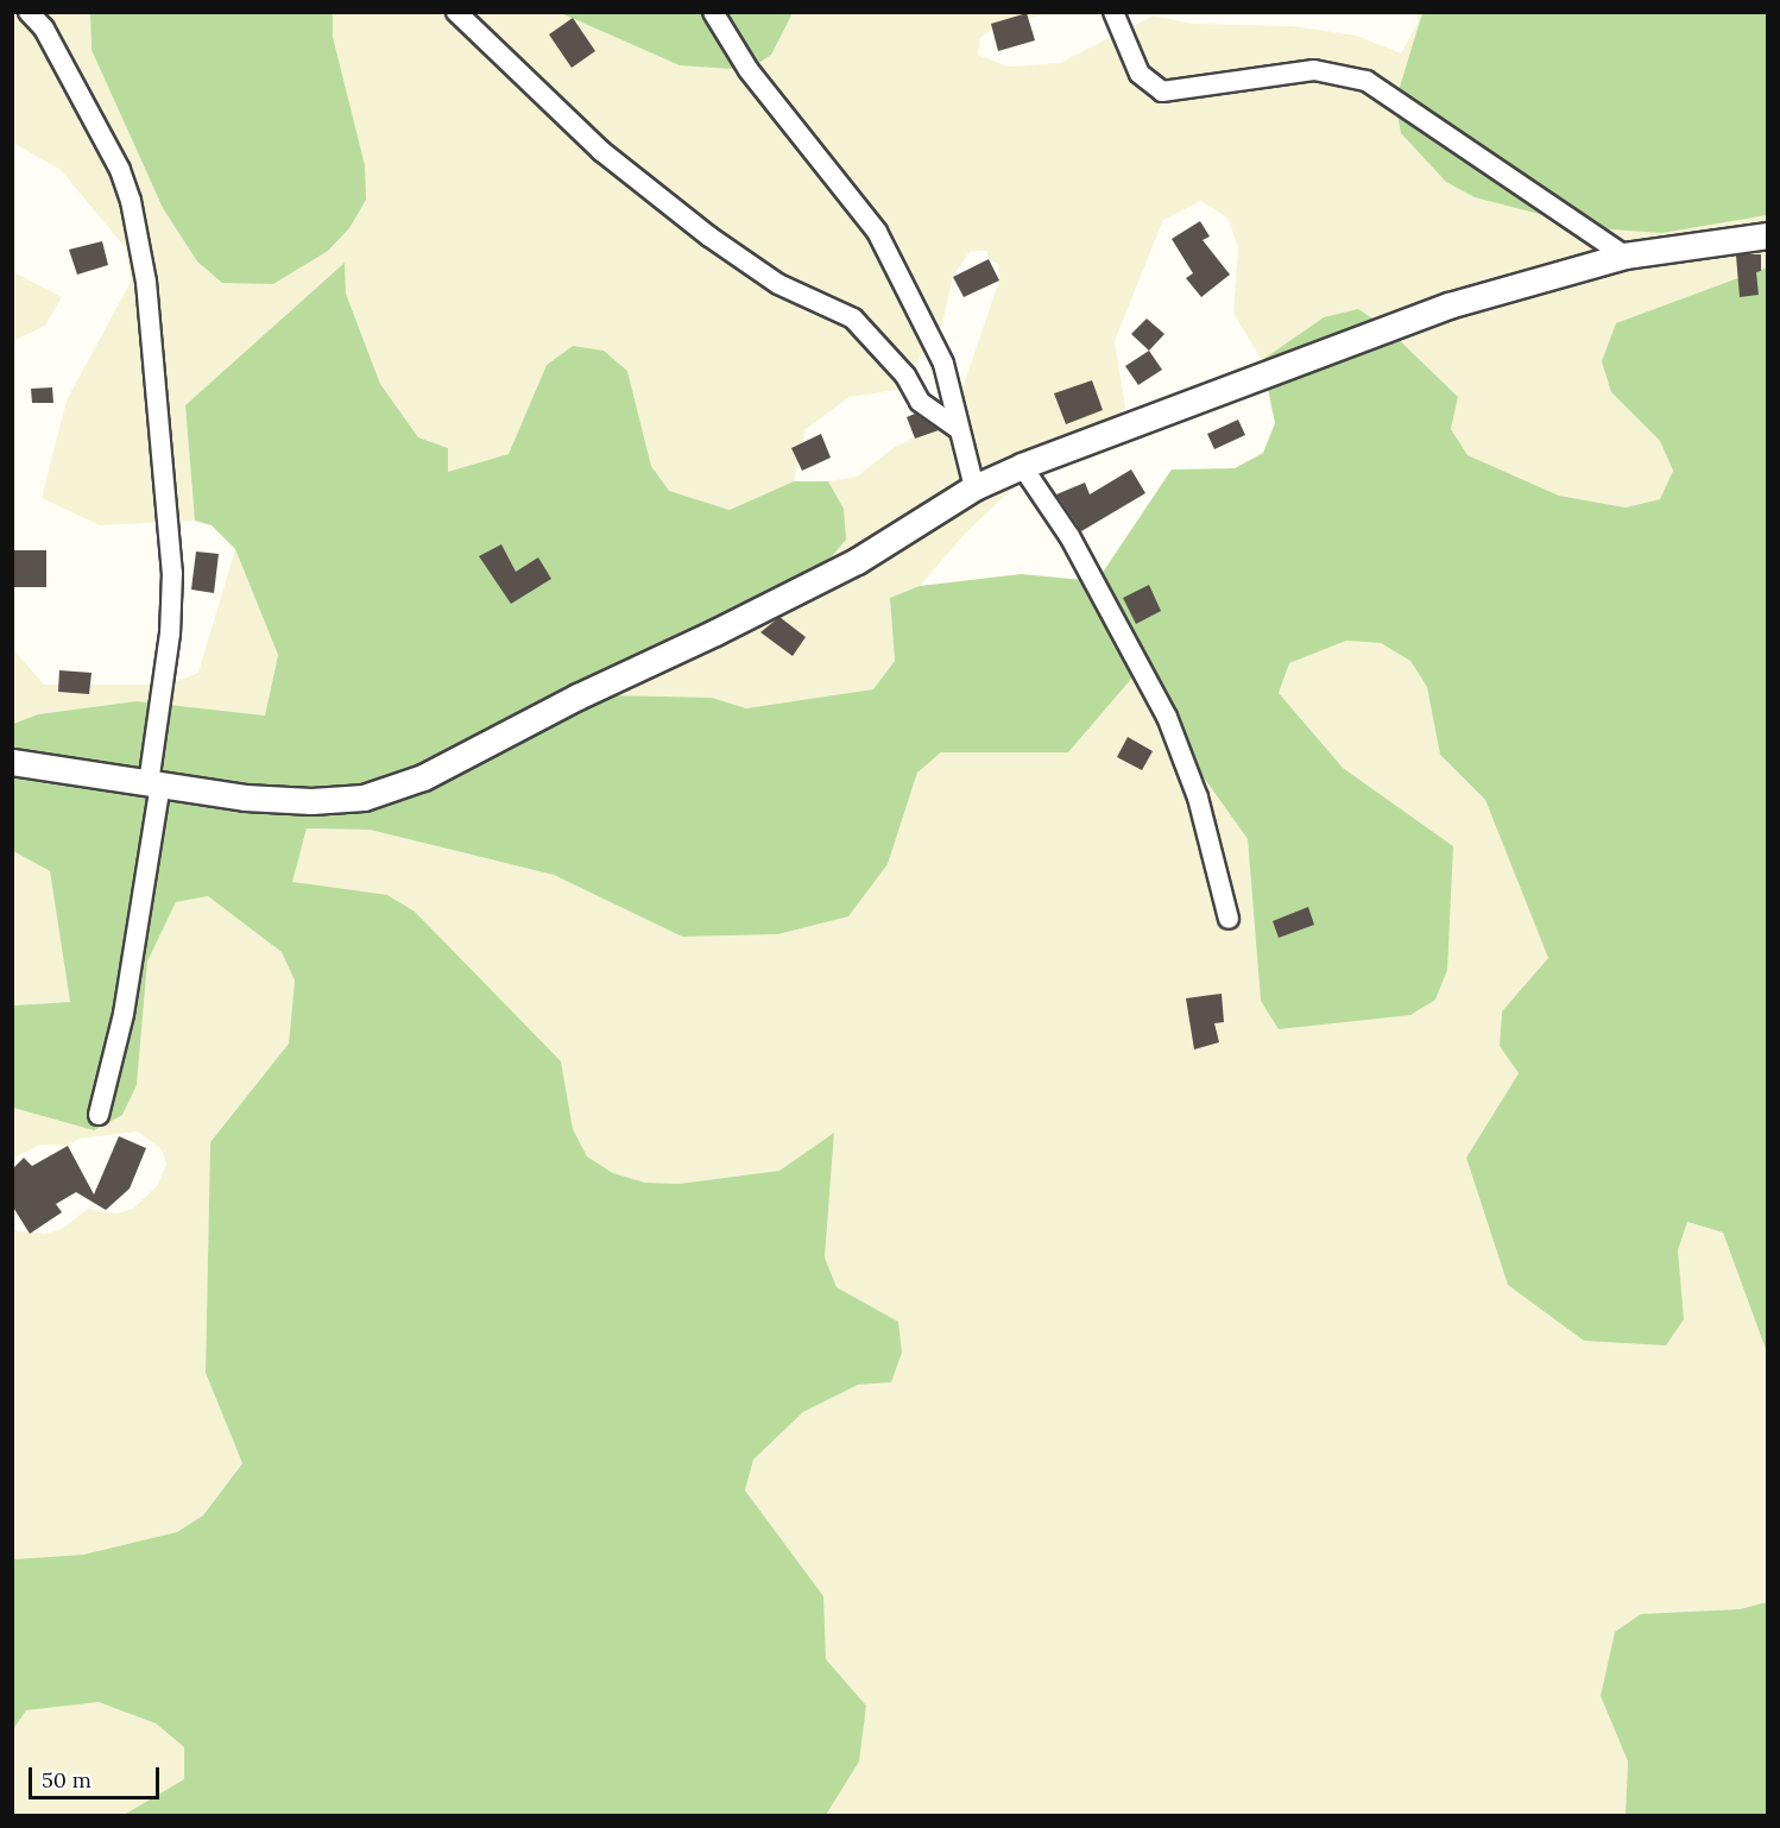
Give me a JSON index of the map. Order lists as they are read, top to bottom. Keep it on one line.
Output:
{"scale_bar":"50 m"}
